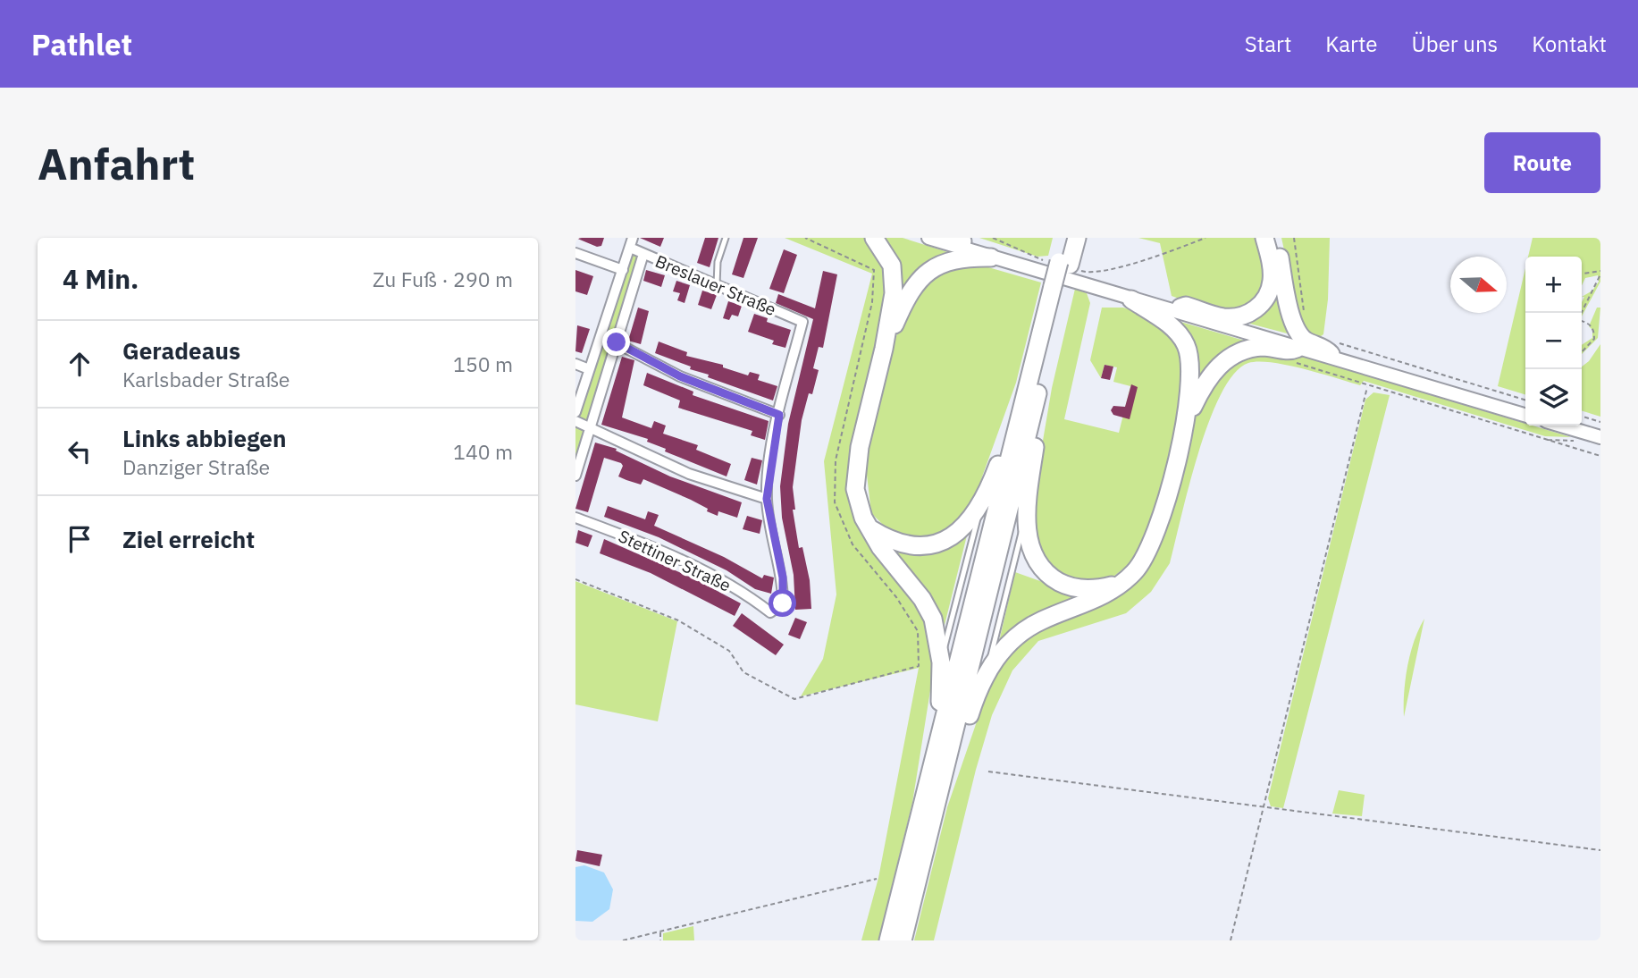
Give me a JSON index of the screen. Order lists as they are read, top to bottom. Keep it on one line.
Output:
{"streets":{"street":["Breslauer Straße","Stettiner Straße"]},"north":"right","page":{"header":"Pathlet","nav":["Start","Karte","Über uns","Kontakt"],"buttons":"Route","title":"Anfahrt","heading":["4 Min.","Zu Fuß · 290 m"],"map_buttons":["+","−"],"list":[["Geradeaus","Karlsbader Straße","150 m"],["Links abbiegen","Danziger Straße","140 m"],"Ziel erreicht"]}}
